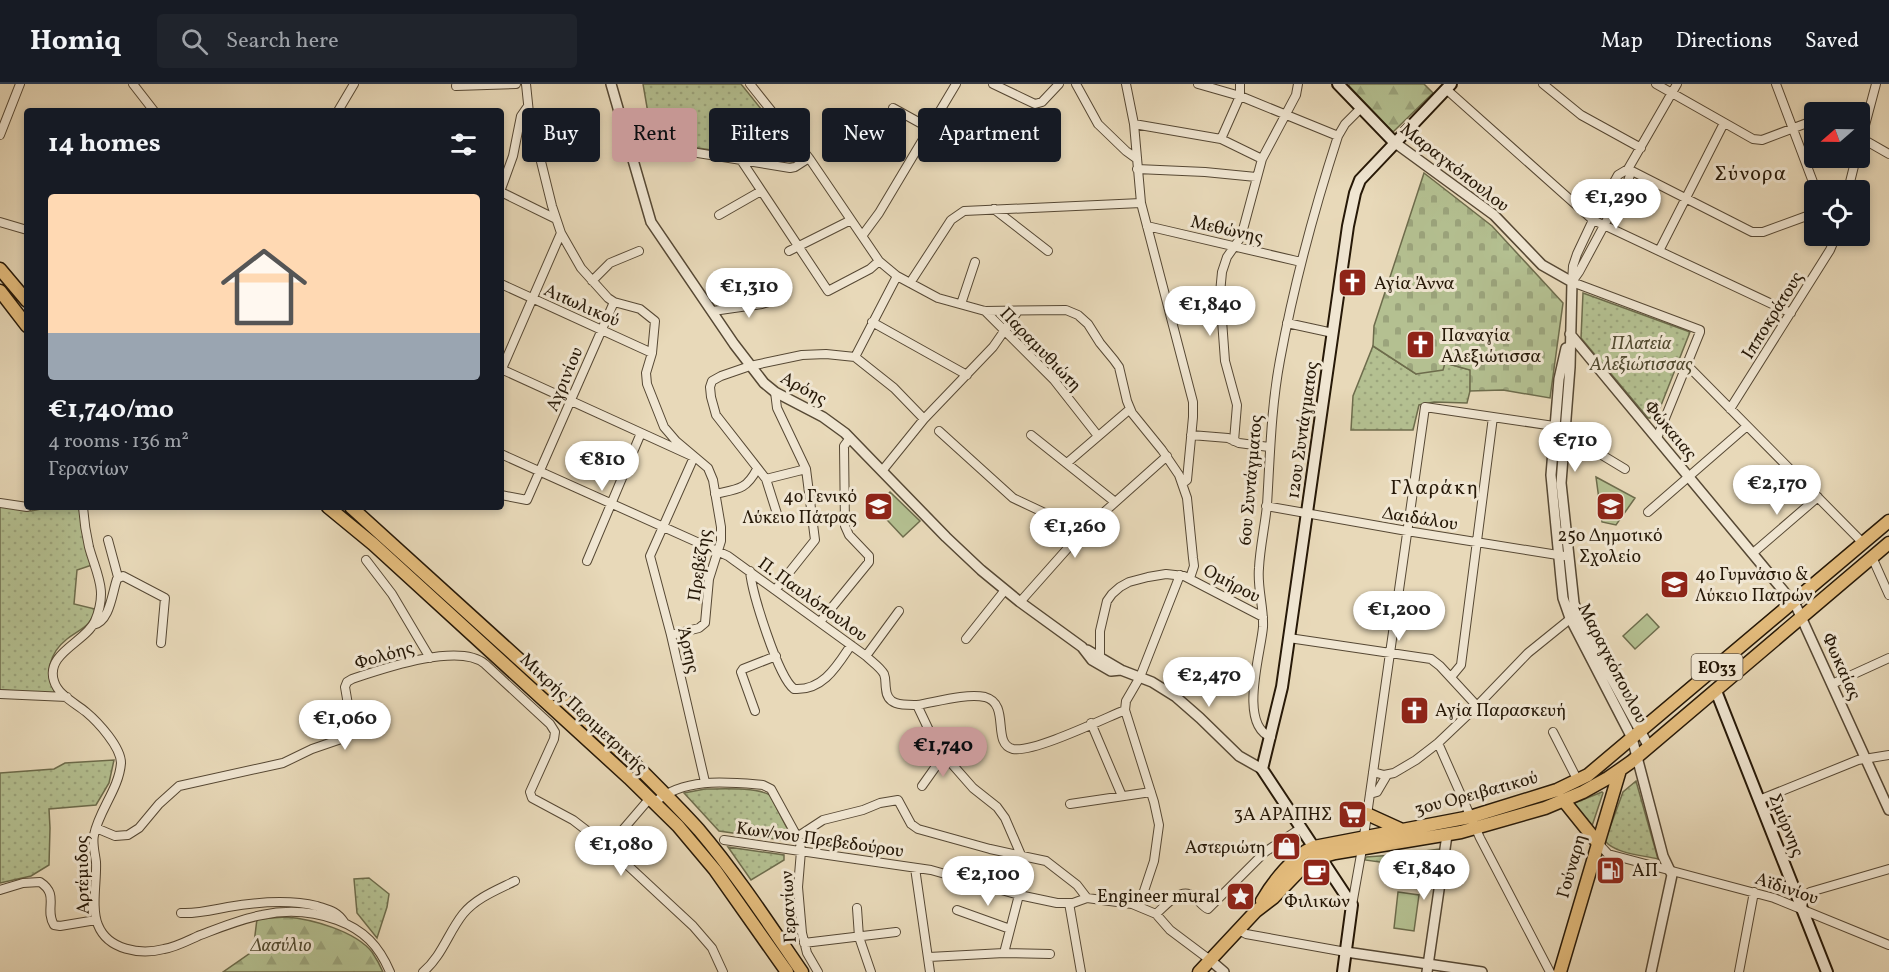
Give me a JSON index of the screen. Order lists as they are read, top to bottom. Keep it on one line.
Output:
{"streets":{"main road":["Μαραγκόπουλου","12ου Συντάγματος","ΕΟ33","Μικρής Περιμετρικής","3ου Ορειβατικού","Σμύρνης","Γούναρη"],"street":["Μεθώνης","Αιτωλικού","Ιπποκράτους","Παραμυθιώτη","Αγρινίου","Αρόης","Φώκαιας","6ου Συντάγματος","Δαιδάλου","Πρεβέζης","Ομήρου","Π. Παυλόπουλου","Άρτης","Φολόης","Φωκαίας","Κων/νου Πρεβεδούρου","Αρτέμιδος","Αϊδινίου","Γερανίων"]},"crossings":[["Μαραγκόπουλου","12ου Συντάγματος"],["Μαραγκόπουλου","Φώκαιας"],["Μαραγκόπουλου","6ου Συντάγματος"],["Μαραγκόπουλου","Δαιδάλου"],["Μαραγκόπουλου","ΕΟ33"],["Μαραγκόπουλου","3ου Ορειβατικού"],["Μαραγκόπουλου","Αϊδινίου"],["Μεθώνης","6ου Συντάγματος"],["Αιτωλικού","Αγρινίου"],["Αιτωλικού","Πρεβέζης"],["Αγρινίου","Πρεβέζης"],["Αγρινίου","Π. Παυλόπουλου"],["Αρόης","Ομήρου"],["12ου Συντάγματος","6ου Συντάγματος"],["12ου Συντάγματος","Δαιδάλου"],["Φώκαιας","Φωκαίας"],["Φώκαιας","ΕΟ33"],["6ου Συντάγματος","Δαιδάλου"],["6ου Συντάγματος","Ομήρου"],["Πρεβέζης","Π. Παυλόπουλου"],["Πρεβέζης","Άρτης"],["Π. Παυλόπουλου","Άρτης"],["Φολόης","Αρτέμιδος"],["Φωκαίας","ΕΟ33"],["ΕΟ33","3ου Ορειβατικού"],["ΕΟ33","Σμύρνης"],["ΕΟ33","Γούναρη"],["3ου Ορειβατικού","Γούναρη"],["Σμύρνης","Αϊδινίου"],["Κων/νου Πρεβεδούρου","Γερανίων"],["Γούναρη","Αϊδινίου"]],"districts":["Σύνορα","Γλαράκη"],"parks":["Πλατεία Αλεξιώτισσας","Δασύλιο"],"places":{"church":["Αγία Άννα","Παναγία Αλεξιώτισσα","Αγία Παρασκευή"],"school or university":["4ο Γενικό Λύκειο Πάτρας","25ο Δημοτικό Σχολείο","4ο Γυμνάσιο & Λύκειο Πατρών"],"supermarket":["3Α ΑΡΑΠΗΣ"],"shop":["Αστεριώτη"],"fuel station":["ΑΠ"],"cafe":["Φιλικων"],"place":["Engineer mural"]},"north":"left","page":{"header":"Homiq","search":"Search here","nav":["Map","Directions","Saved"],"chip":["Buy","Rent","Filters","New","Apartment"],"heading":"14 homes","price":["€1,290","€1,310","€1,840","€710","€810","€2,170","€1,260","€1,200","€2,470","€1,060","€1,740","€1,080","€1,840","€2,100"],"list":[{"name":"€1,740/mo","note":"4 rooms · 136 m² · Γερανίων"}]}}
